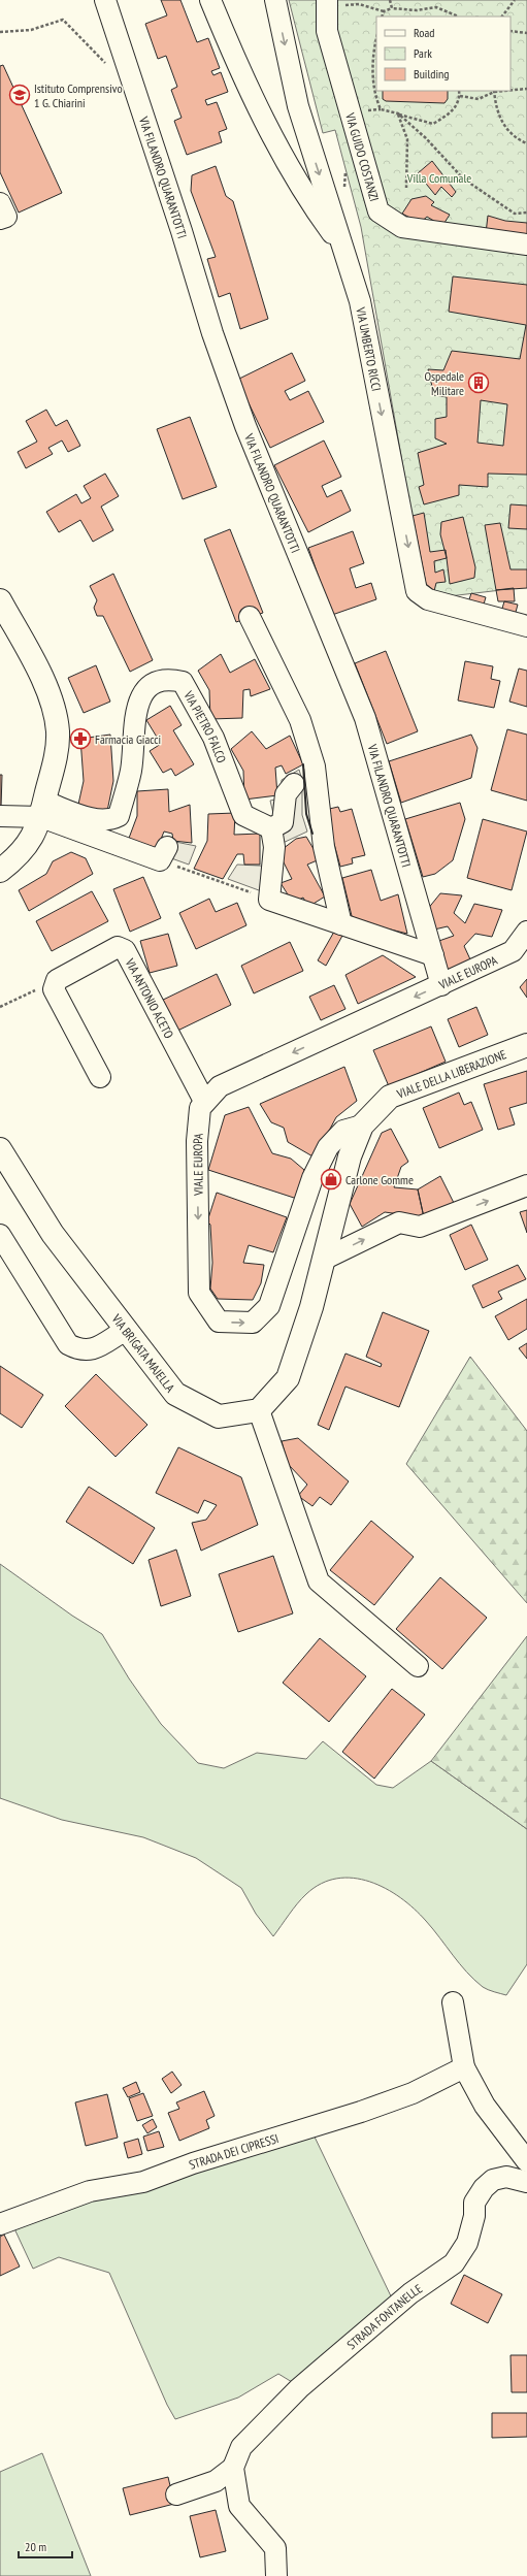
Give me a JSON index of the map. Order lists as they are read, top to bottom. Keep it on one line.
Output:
{"streets":{"main road":["VIALE DELLA LIBERAZIONE","VIA BRIGATA MAJELLA"],"street":["VIA GUIDO COSTANZI","VIA FILANDRO QUARANTOTTI","VIA UMBERTO RICCI","VIA PIETRO FALCO","VIALE EUROPA","VIA ANTONIO ACETO","STRADA DEI CIPRESSI","STRADA FONTANELLE"]},"crossings":[["VIA FILANDRO QUARANTOTTI","VIALE EUROPA"],["VIALE EUROPA","VIA ANTONIO ACETO"],["VIALE EUROPA","VIALE DELLA LIBERAZIONE"]],"parks":["Villa Comunale"],"places":{"school or university":["Istituto Comprensivo 1 G. Chiarini"],"building":["Ospedale Militare"],"pharmacy":["Farmacia Giacci"],"shop":["Carlone Gomme"]},"legend":["Road","Park","Building"],"scale_bar":"20 m"}
